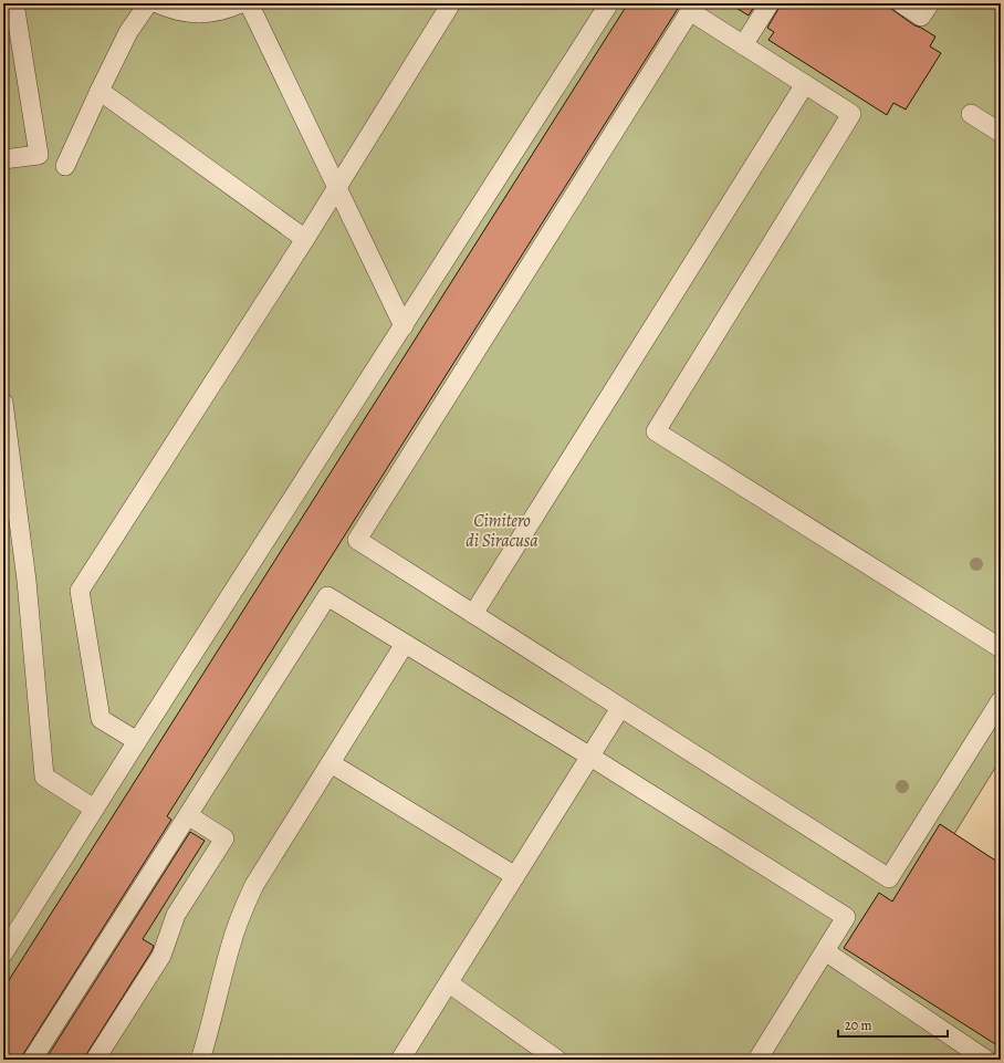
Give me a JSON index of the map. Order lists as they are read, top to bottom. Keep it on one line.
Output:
{"parks":["Cimitero di Siracusa"],"scale_bar":"20 m"}
